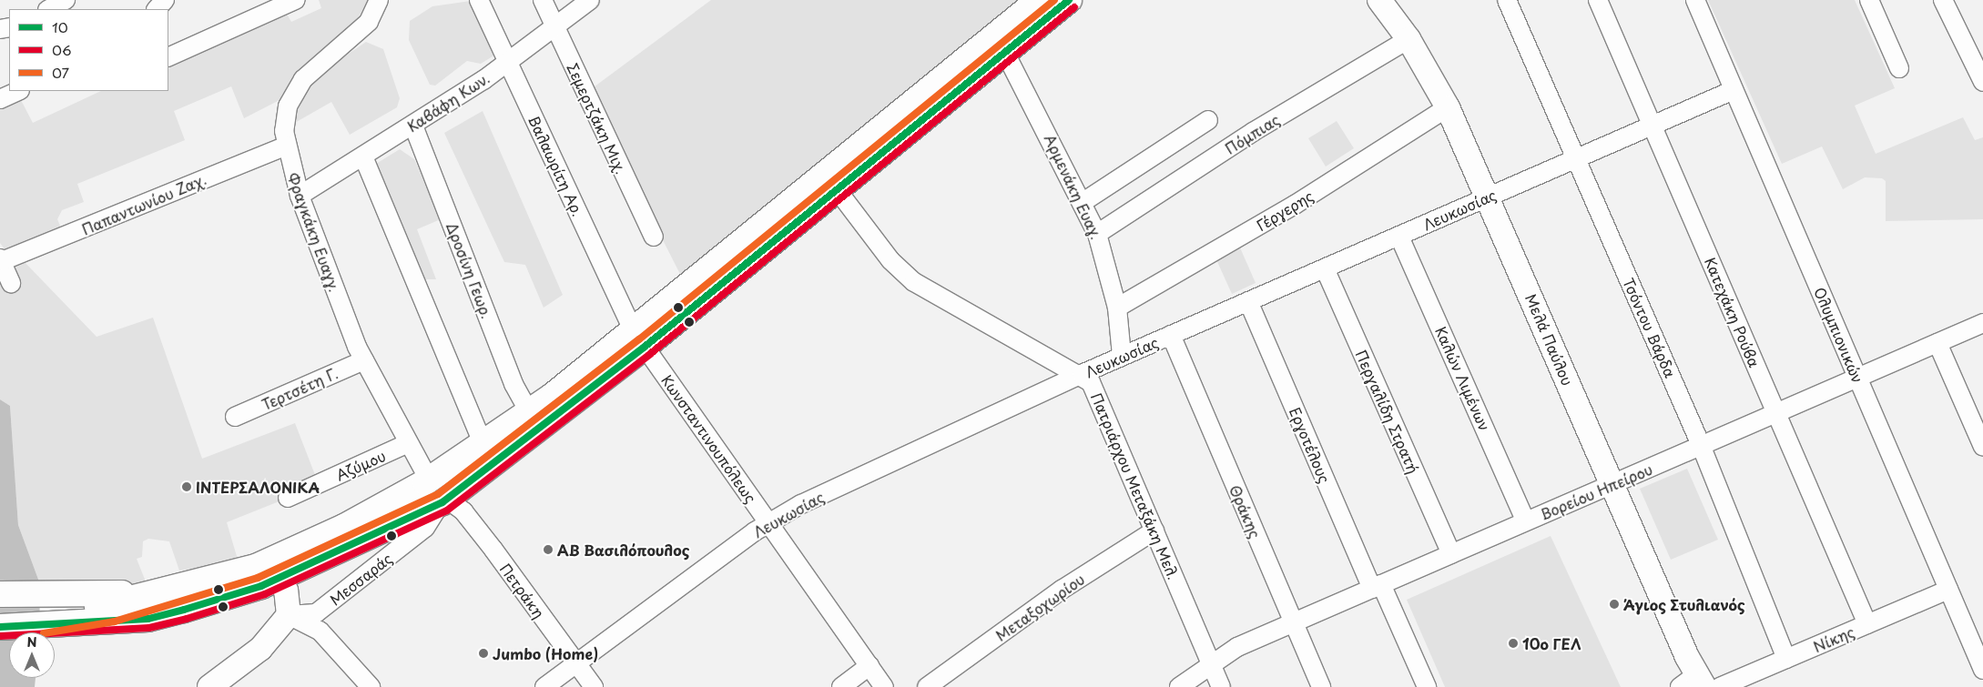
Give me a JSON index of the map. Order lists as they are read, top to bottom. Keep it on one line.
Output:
{"streets":{"street":["Καβάφη Κων.","Σεμερτζάκη Μιχ.","Πόμπιας","Βαλαωρίτη Αρ.","Αρμενάκη Ευαγ.","Παπαντωνίου Ζαχ.","Λευκωσίας","Γέργερης","Φραγκάκη Ευαγγ.","Δροσίνη Γεωρ.","Κατεχάκη Ρούβα","Τσόντου Βάρδα","Ολυμπιονικών","Μελά Παύλου","Καλών Λιμένων","Τερτσέτη Γ.","Περγαλίδη Στρατή","Κωνσταντινουπόλεως","Εργοτέλους","Αζύμου","Πατριάρχου Μεταξάκη Μελ.","Βορείου Ηπείρου","Θράκης","Μεσσαράς","Πετράκη","Μεταξοχωρίου","Νίκης"]},"crossings":[["Καβάφη Κων.","Σεμερτζάκη Μιχ."],["Καβάφη Κων.","Βαλαωρίτη Αρ."],["Καβάφη Κων.","Φραγκάκη Ευαγγ."],["Καβάφη Κων.","Δροσίνη Γεωρ."],["Πόμπιας","Αρμενάκη Ευαγ."],["Πόμπιας","Μελά Παύλου"],["Βαλαωρίτη Αρ.","Κωνσταντινουπόλεως"],["Αρμενάκη Ευαγ.","Λευκωσίας"],["Αρμενάκη Ευαγ.","Γέργερης"],["Παπαντωνίου Ζαχ.","Φραγκάκη Ευαγγ."],["Λευκωσίας","Κατεχάκη Ρούβα"],["Λευκωσίας","Τσόντου Βάρδα"],["Λευκωσίας","Ολυμπιονικών"],["Λευκωσίας","Μελά Παύλου"],["Λευκωσίας","Καλών Λιμένων"],["Λευκωσίας","Περγαλίδη Στρατή"],["Λευκωσίας","Κωνσταντινουπόλεως"],["Λευκωσίας","Εργοτέλους"],["Λευκωσίας","Πατριάρχου Μεταξάκη Μελ."],["Λευκωσίας","Θράκης"],["Λευκωσίας","Πετράκη"],["Γέργερης","Μελά Παύλου"],["Φραγκάκη Ευαγγ.","Τερτσέτη Γ."],["Φραγκάκη Ευαγγ.","Αζύμου"],["Φραγκάκη Ευαγγ.","Μεσσαράς"],["Φραγκάκη Ευαγγ.","Πετράκη"],["Κατεχάκη Ρούβα","Βορείου Ηπείρου"],["Κατεχάκη Ρούβα","Νίκης"],["Τσόντου Βάρδα","Βορείου Ηπείρου"],["Τσόντου Βάρδα","Νίκης"],["Ολυμπιονικών","Βορείου Ηπείρου"],["Ολυμπιονικών","Νίκης"],["Μελά Παύλου","Βορείου Ηπείρου"],["Καλών Λιμένων","Βορείου Ηπείρου"],["Περγαλίδη Στρατή","Βορείου Ηπείρου"],["Εργοτέλους","Βορείου Ηπείρου"],["Πατριάρχου Μεταξάκη Μελ.","Βορείου Ηπείρου"],["Πατριάρχου Μεταξάκη Μελ.","Μεταξοχωρίου"],["Βορείου Ηπείρου","Θράκης"],["Μεσσαράς","Πετράκη"]],"places":["ΙΝΤΕΡΣΑΛΟΝΙΚΑ","ΑΒ Βασιλόπουλος","Άγιος Στυλιανός","10ο ΓΕΛ","Jumbo (Home)"],"lines":["transit line 10","transit line 07","transit line 06"],"legend":["10","06","07"],"north":"top"}
